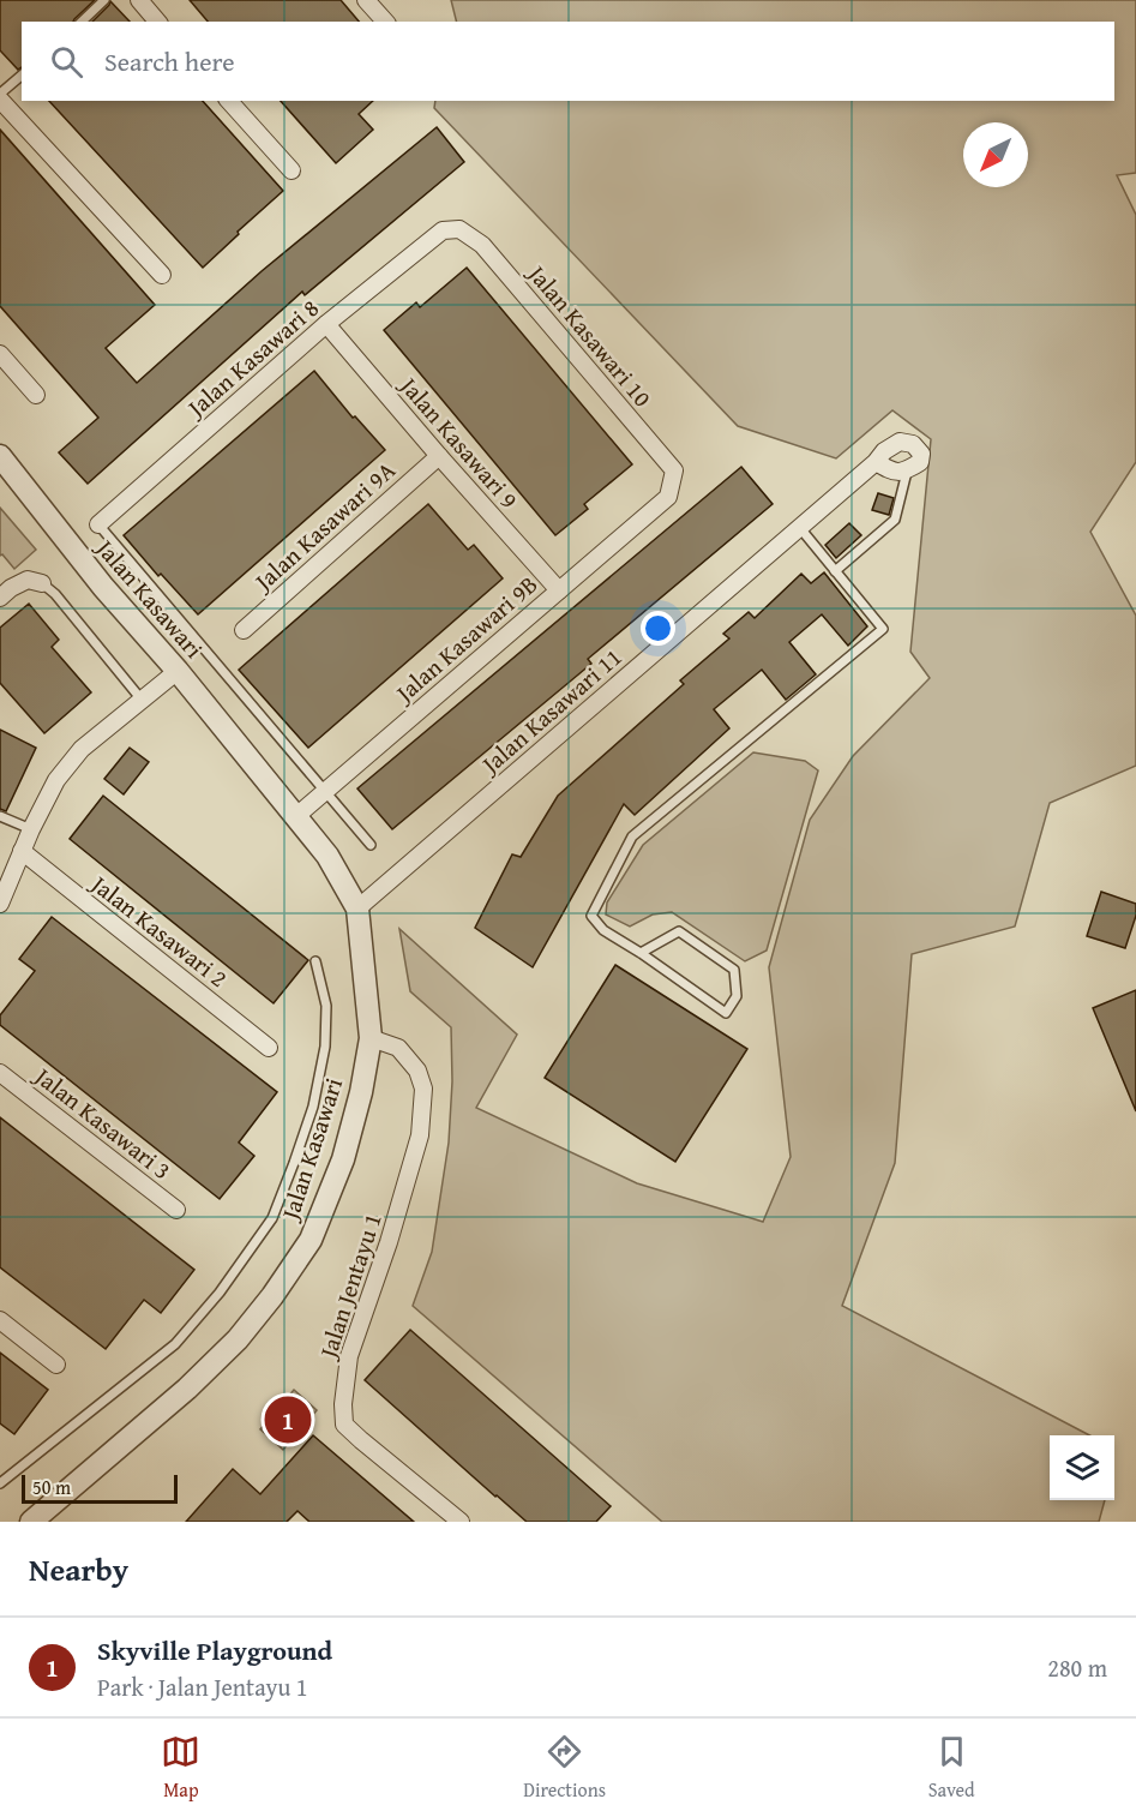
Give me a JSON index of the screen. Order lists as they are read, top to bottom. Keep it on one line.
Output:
{"streets":{"street":["Jalan Kasawari 10","Jalan Kasawari 8","Jalan Kasawari 9","Jalan Kasawari 9A","Jalan Kasawari","Jalan Kasawari 9B","Jalan Kasawari 11","Jalan Kasawari 2","Jalan Kasawari 3","Jalan Jentayu 1"]},"crossings":[["Jalan Kasawari 10","Jalan Kasawari 8"],["Jalan Kasawari 10","Jalan Kasawari 9B"],["Jalan Kasawari 8","Jalan Kasawari 9"],["Jalan Kasawari 9","Jalan Kasawari 9A"],["Jalan Kasawari 9","Jalan Kasawari 9B"],["Jalan Kasawari","Jalan Kasawari 9B"],["Jalan Kasawari","Jalan Kasawari 11"],["Jalan Kasawari","Jalan Jentayu 1"]],"scale_bar":"50 m","north":"bottom left","page":{"search":"Search here","pins":"1","scale":"50 m","heading":"Nearby","list":[{"mark":"1","name":"Skyville Playground","note":"Park · Jalan Jentayu 1","value":"280 m"}],"nav":["Map","Directions","Saved"]}}
